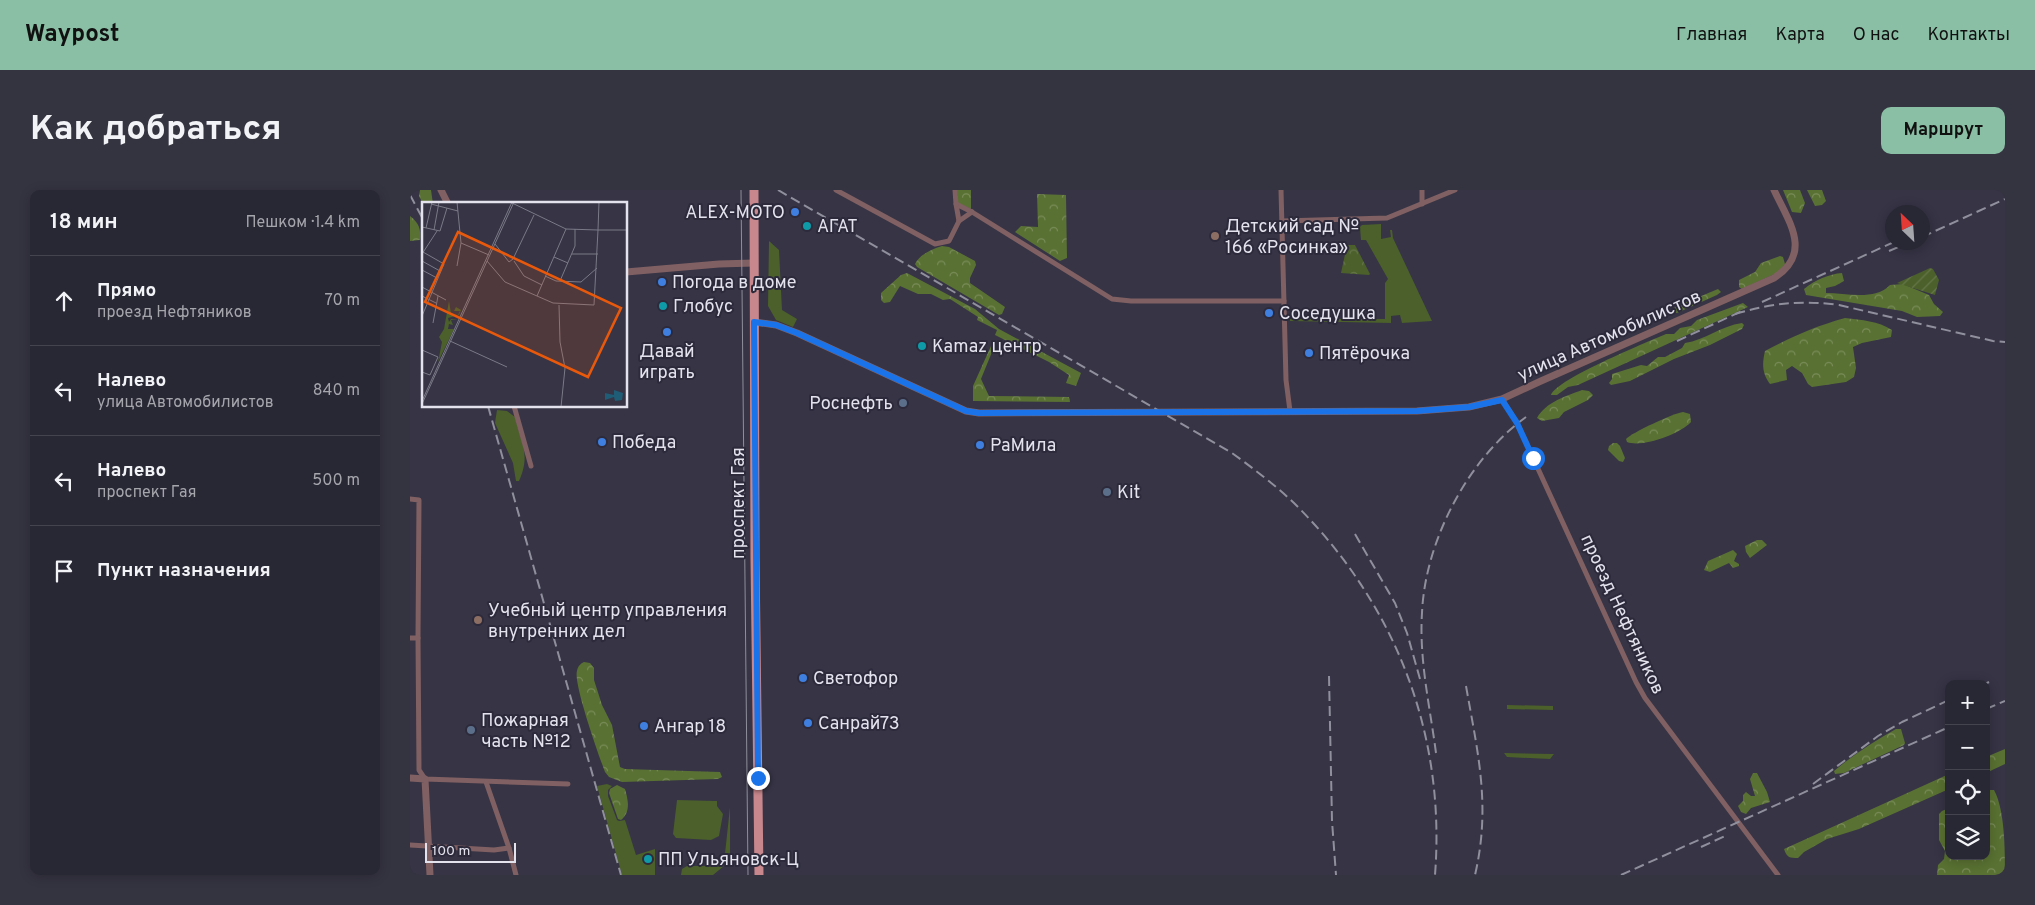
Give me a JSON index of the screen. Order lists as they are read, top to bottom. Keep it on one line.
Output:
{"streets":{"main road":["проспект Гая"],"street":["улица Автомобилистов","проезд Нефтяников"]},"crossings":[["улица Автомобилистов","проспект Гая"],["улица Автомобилистов","проезд Нефтяников"]],"places":["ALEX-MOTO","АГАТ","Детский сад № 166 «Росинка»","Погода в доме","Глобус","Соседушка","Давай играть","Kamaz центр","Пятёрочка","Роснефть","Победа","РаМила","Kit","Учебный центр управления внутренних дел","Светофор","Санрай73","Ангар 18","Пожарная часть №12","ПП Ульяновск-Ц"],"scale_bar":"100 m","north":"top left","page":{"header":"Waypost","nav":["Главная","Карта","О нас","Контакты"],"buttons":"Маршрут","title":"Как добраться","heading":["18 мин","Пешком · 1.4 km"],"list":[["Прямо","проезд Нефтяников","70 m"],["Налево","улица Автомобилистов","840 m"],["Налево","проспект Гая","500 m"],"Пункт назначения"],"map_buttons":["+","−"],"scale":"100 m"}}
